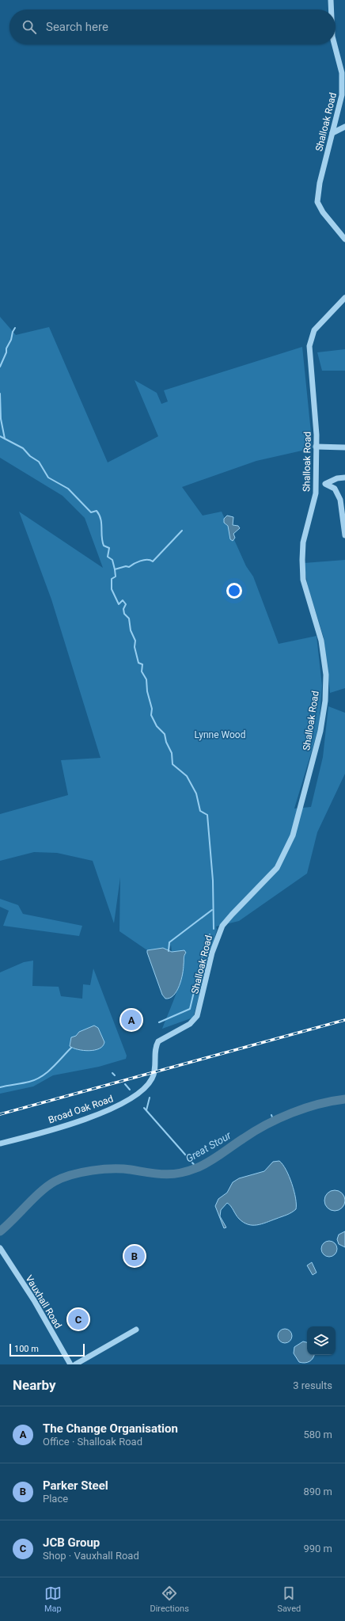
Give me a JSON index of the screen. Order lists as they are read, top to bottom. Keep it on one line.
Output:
{"streets":{"street":["Shalloak Road","Broad Oak Road","Vauxhall Road"]},"crossings":[["Shalloak Road","Broad Oak Road"]],"water":["Great Stour"],"parks":["Lynne Wood"],"scale_bar":"100 m","page":{"search":"Search here","pins":["A","B","C"],"scale":"100 m","heading":["Nearby","3 results"],"list":[{"mark":"A","name":"The Change Organisation","note":"Office · Shalloak Road","value":"580 m"},{"mark":"B","name":"Parker Steel","note":"Place","value":"890 m"},{"mark":"C","name":"JCB Group","note":"Shop · Vauxhall Road","value":"990 m"}],"nav":["Map","Directions","Saved"]}}
